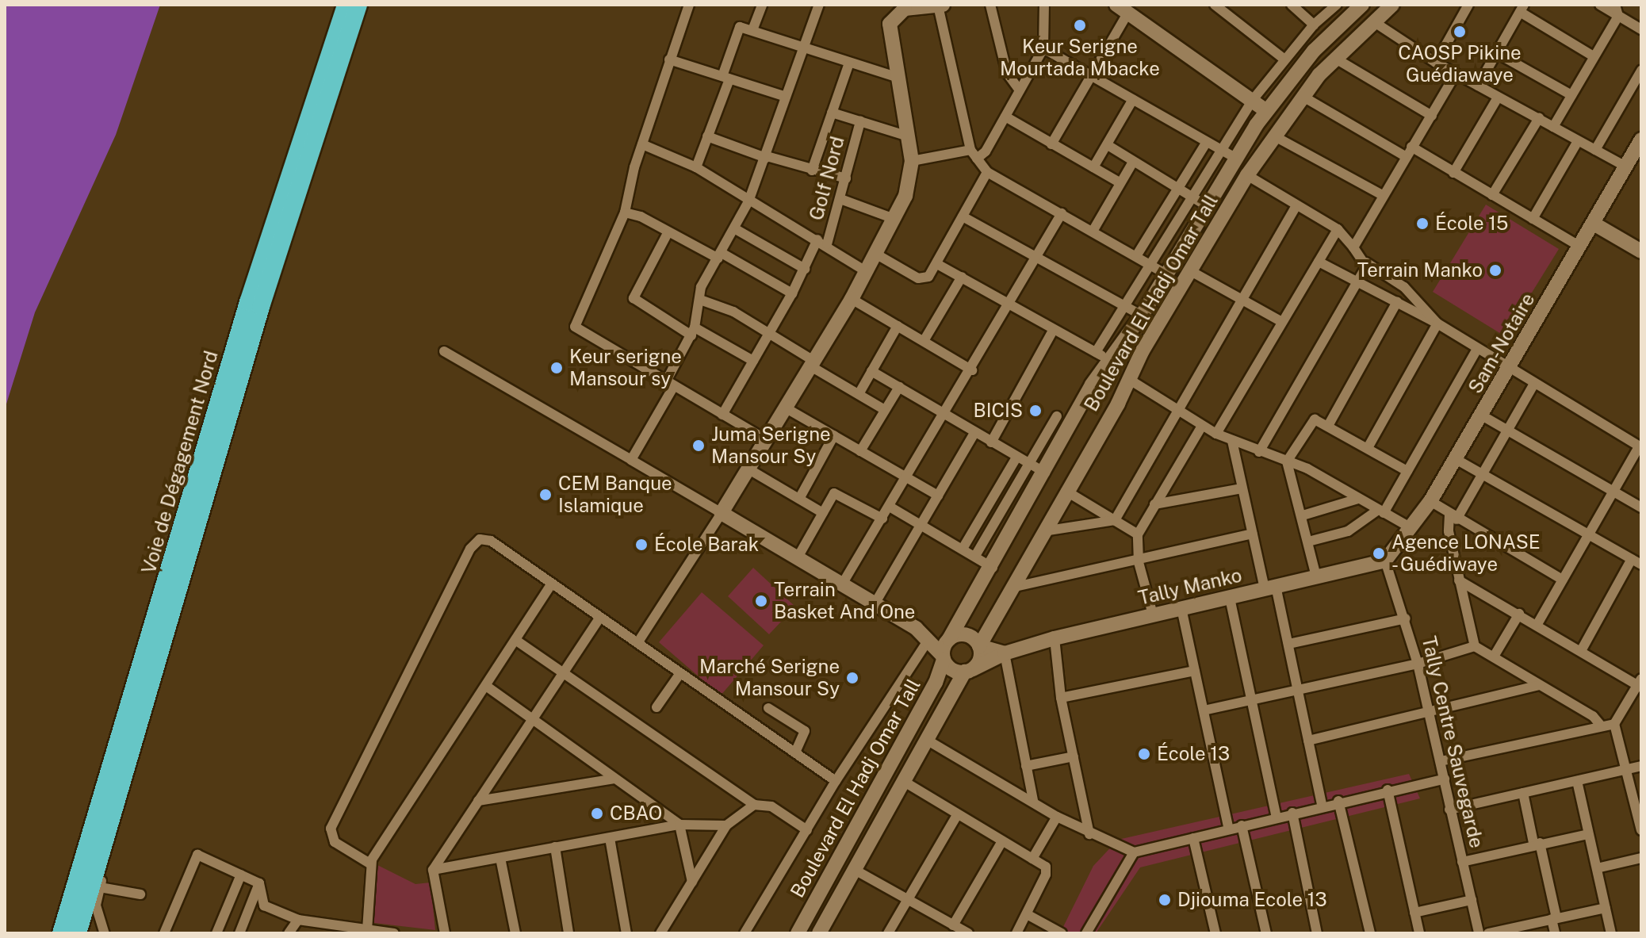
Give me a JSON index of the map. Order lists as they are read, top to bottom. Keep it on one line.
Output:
{"streets":{"highway":["Voie de Dégagement Nord"],"main road":["Boulevard El Hadj Omar Tall","Sam-Notaire","Tally Manko"],"street":["Golf Nord","Tally Centre Sauvegarde"]},"crossings":[["Boulevard El Hadj Omar Tall","Tally Manko"],["Sam-Notaire","Tally Manko"],["Sam-Notaire","Tally Centre Sauvegarde"],["Tally Manko","Tally Centre Sauvegarde"]],"places":["Keur Serigne Mourtada Mbacke","CAOSP Pikine Guédiawaye","École 15","Terrain Manko","Keur serigne Mansour sy","BICIS","Juma Serigne Mansour Sy","CEM Banque Islamique","École Barak","Agence LONASE - Guédiwaye","Terrain Basket And One","Marché Serigne Mansour Sy","École 13","CBAO","Djiouma Ecole 13"]}
